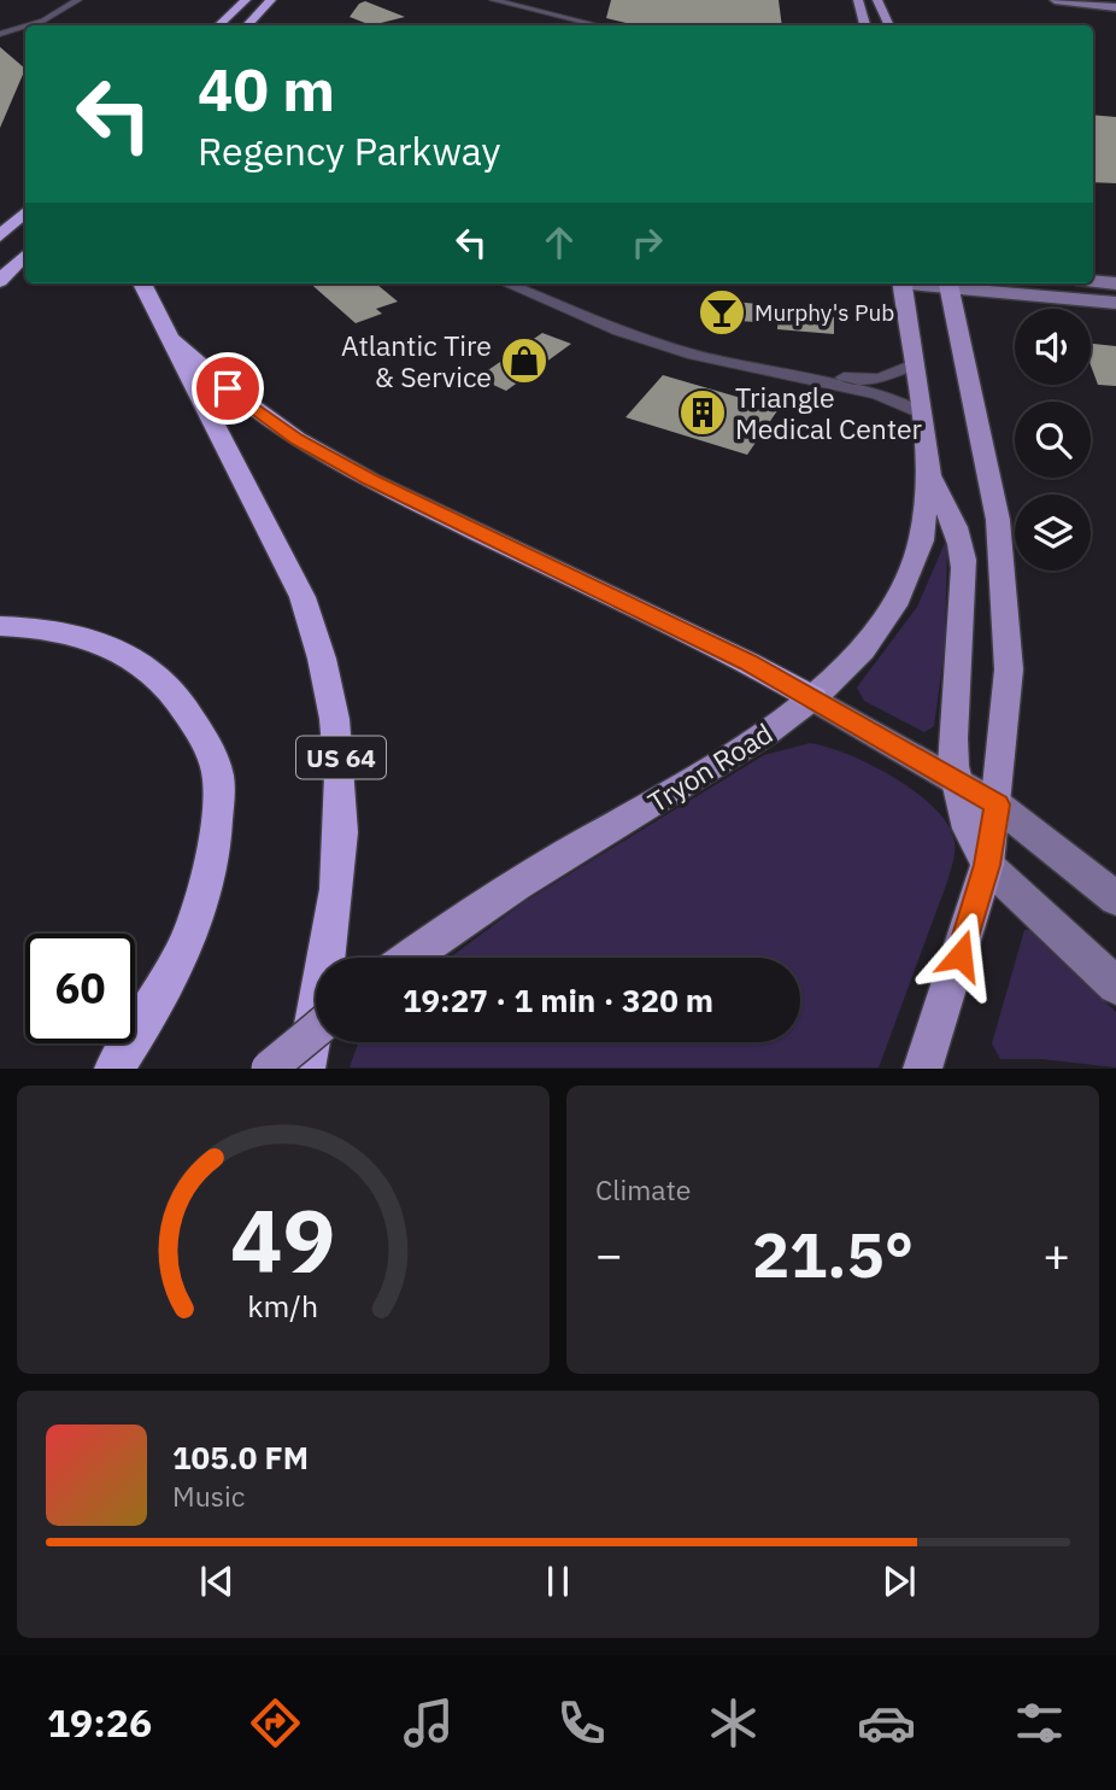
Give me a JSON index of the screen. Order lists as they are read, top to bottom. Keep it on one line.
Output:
{"streets":{"highway":["US 64"],"main road":["Tryon Road"]},"places":{"bar":["Murphy's Pub"],"shop":["Atlantic Tire & Service"],"building":["Triangle Medical Center"]},"page":{"turn":["40 m","Regency Parkway"],"limit":"60","trip":"19:27 · 1 min · 320 m","tile":"Climate","heat":["−","21.5°","+"],"song":["105.0 FM","Music"],"tabs":"19:26","gauge":["49","km/h"]}}
